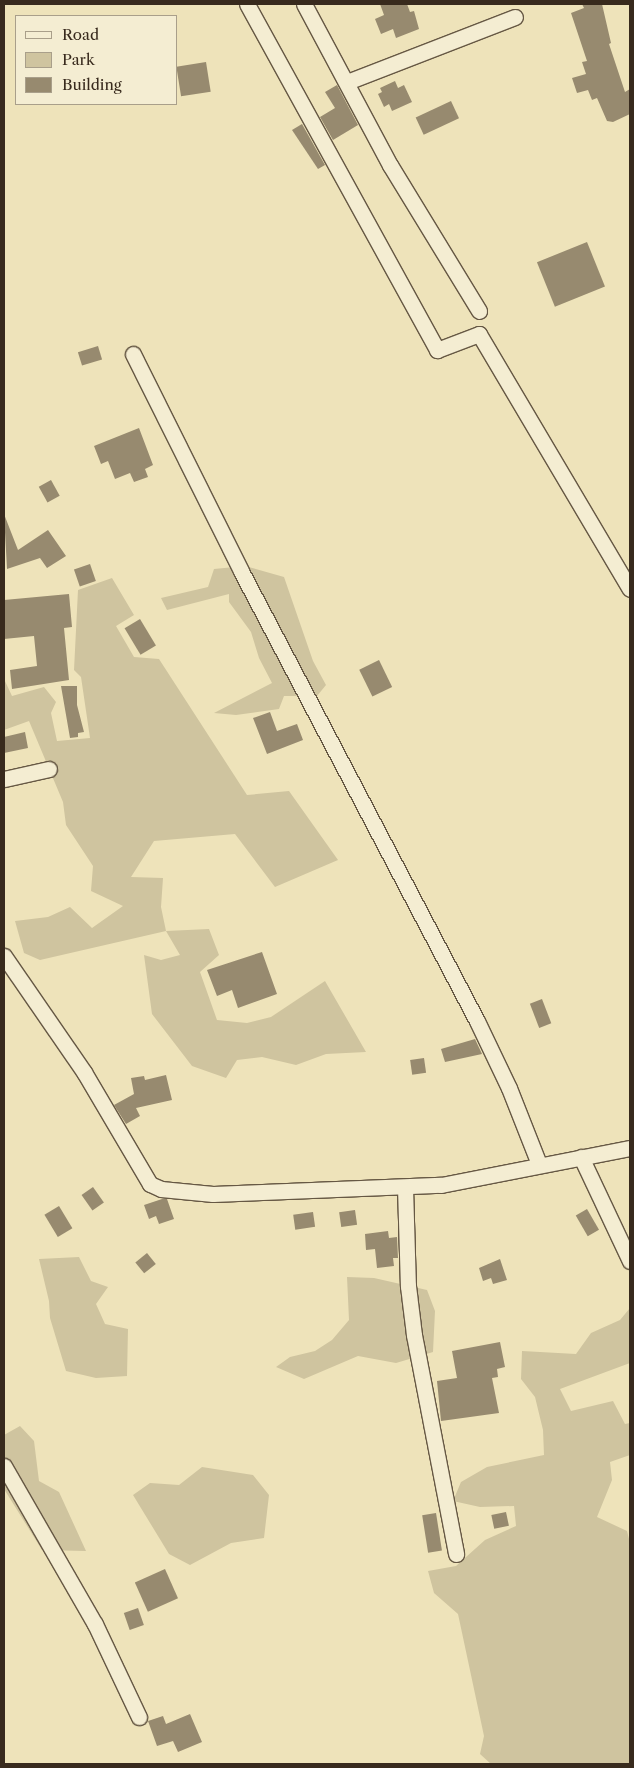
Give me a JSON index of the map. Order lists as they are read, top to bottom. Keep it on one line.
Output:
{"legend":["Road","Park","Building"]}
